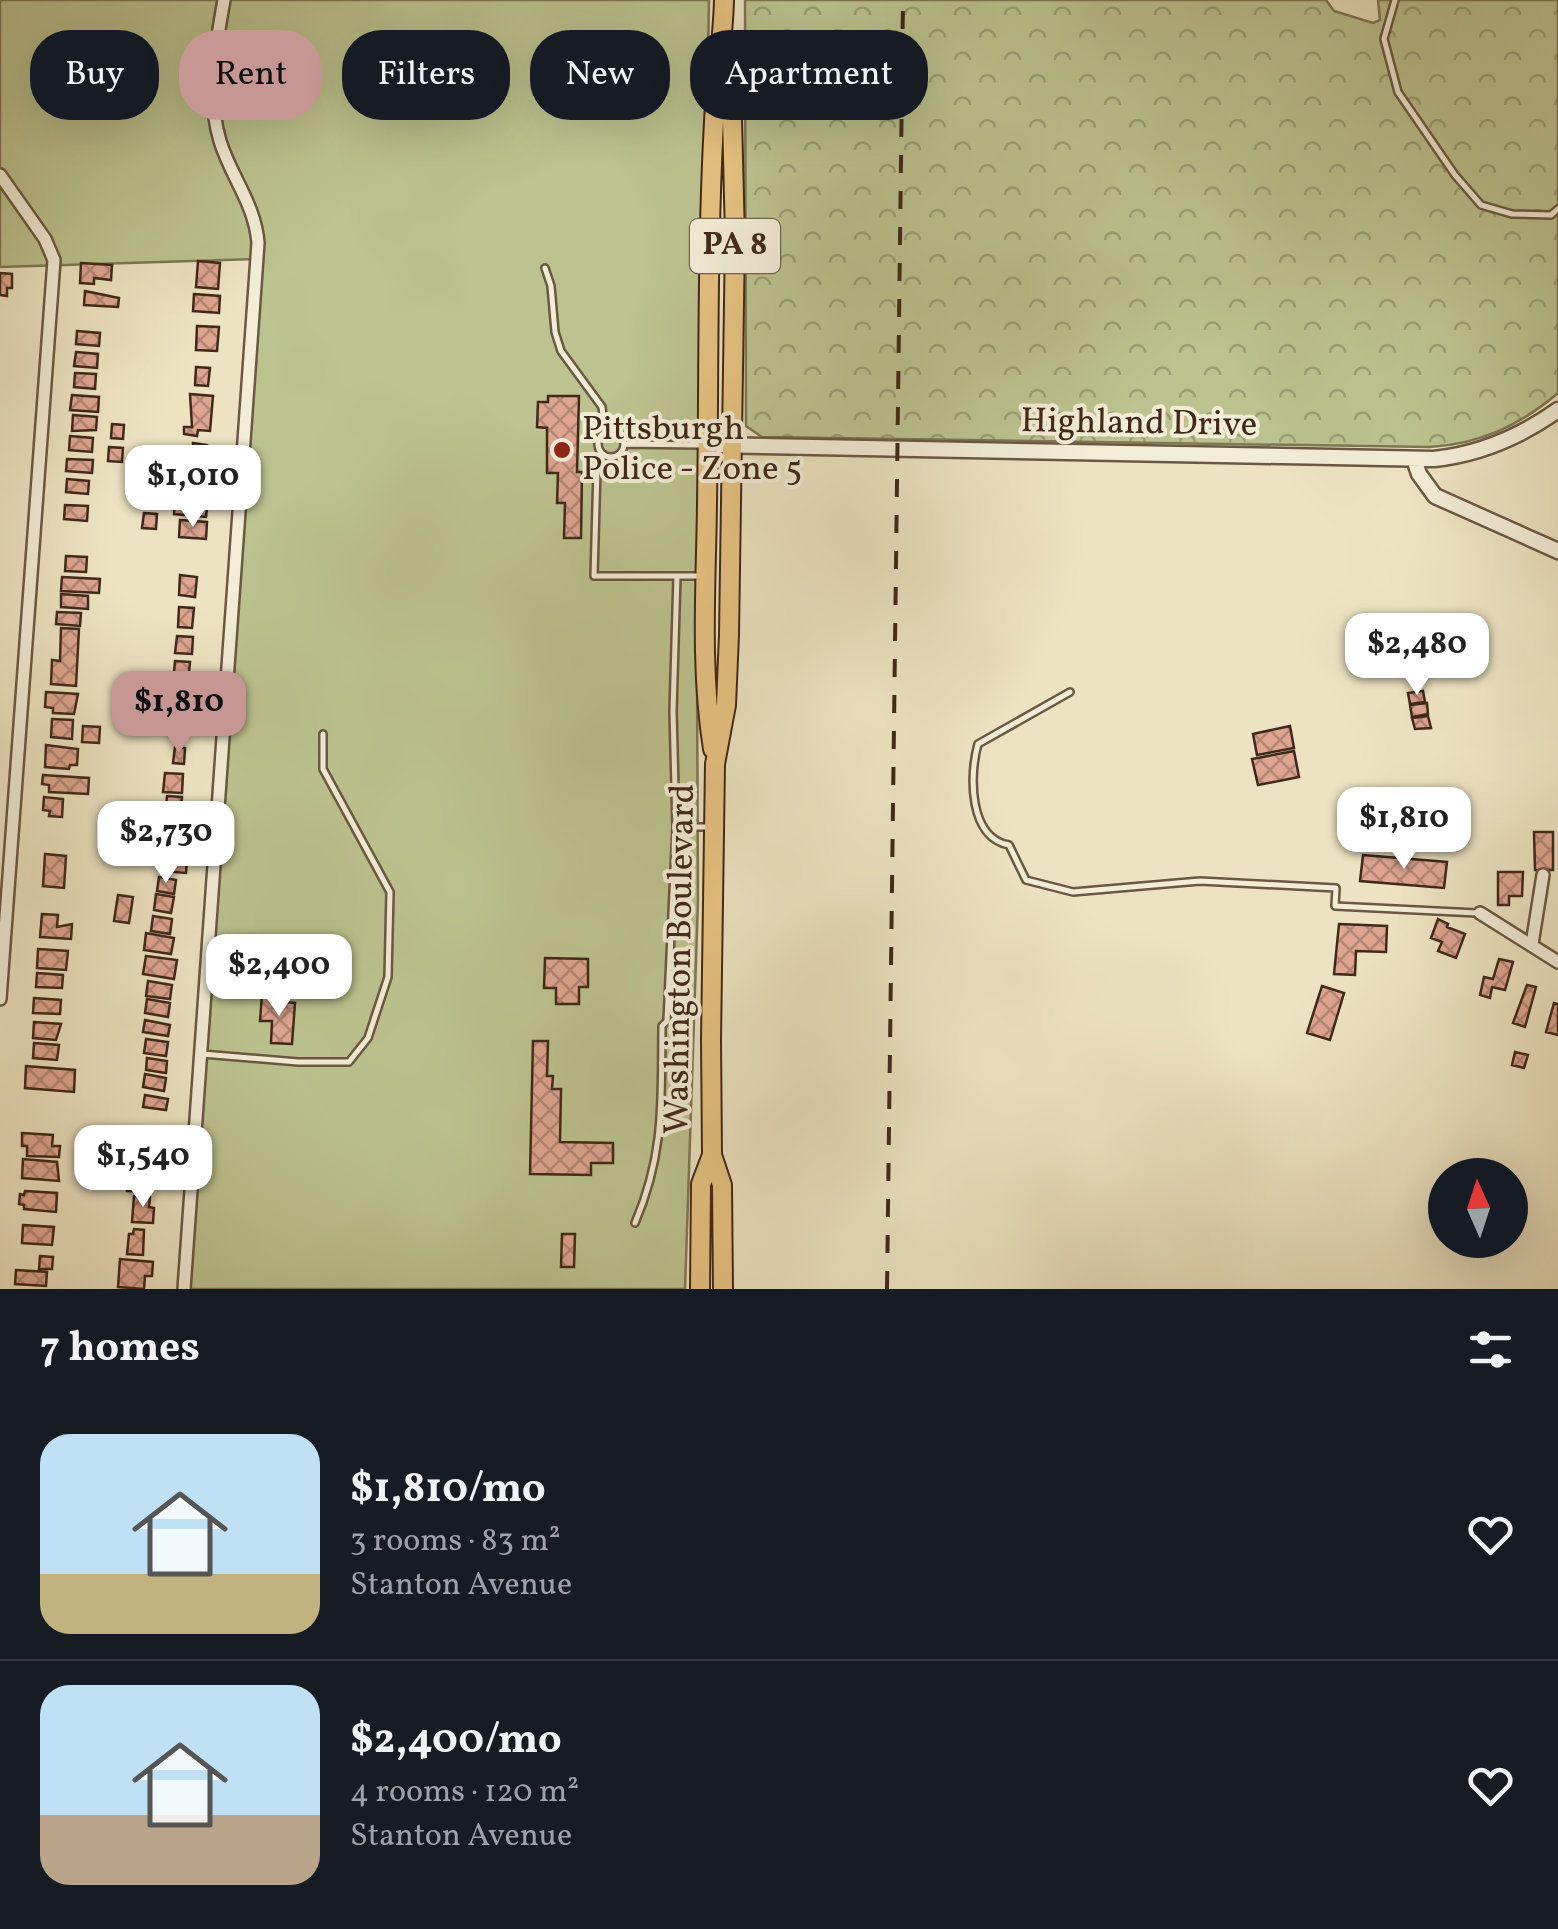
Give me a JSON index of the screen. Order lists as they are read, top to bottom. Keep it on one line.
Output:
{"streets":{"highway":["PA 8","Washington Boulevard"],"street":["Highland Drive"]},"crossings":[["Highland Drive","Washington Boulevard"]],"places":["Pittsburgh Police - Zone 5"],"north":"top","page":{"chip":["Buy","Rent","Filters","New","Apartment"],"price":["$1,010","$2,480","$1,810","$1,810","$2,730","$2,400","$1,540"],"heading":"7 homes","list":[{"name":"$1,810/mo","note":"3 rooms · 83 m² · Stanton Avenue"},{"name":"$2,400/mo","note":"4 rooms · 120 m² · Stanton Avenue"}]}}
